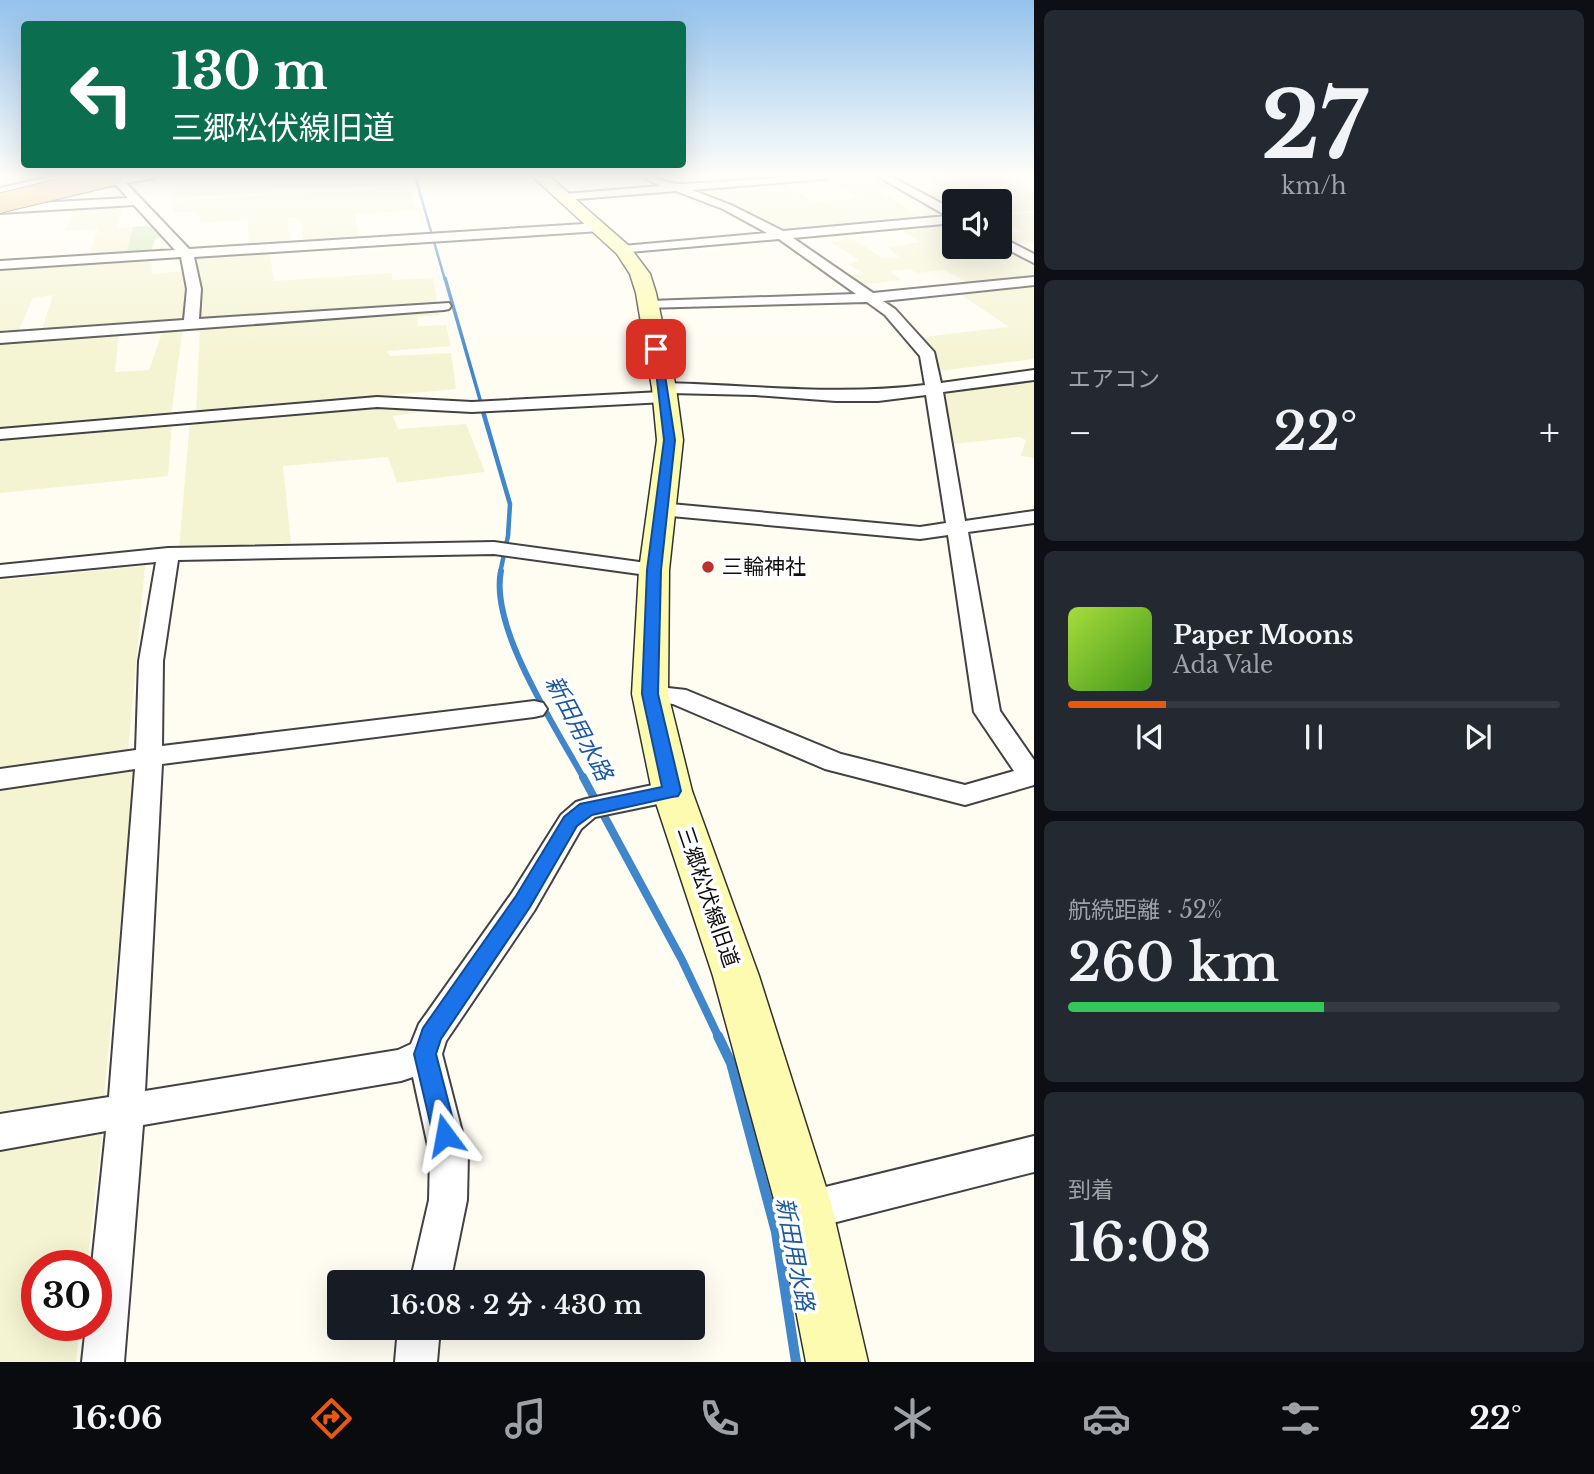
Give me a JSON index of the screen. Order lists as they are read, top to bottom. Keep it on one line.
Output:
{"streets":{"street":["三郷松伏線旧道"]},"water":["新田用水路"],"places":["三輪神社"],"page":{"tile":[["27","km/h"],"エアコン",["航続距離 · 52%","260 km"],["到着","16:08"]],"turn":["130 m","三郷松伏線旧道"],"heat":["−","22°","+"],"song":["Paper Moons","Ada Vale"],"limit":"30","trip":"16:08 · 2 分 · 430 m","tabs":["16:06","22°"]}}
